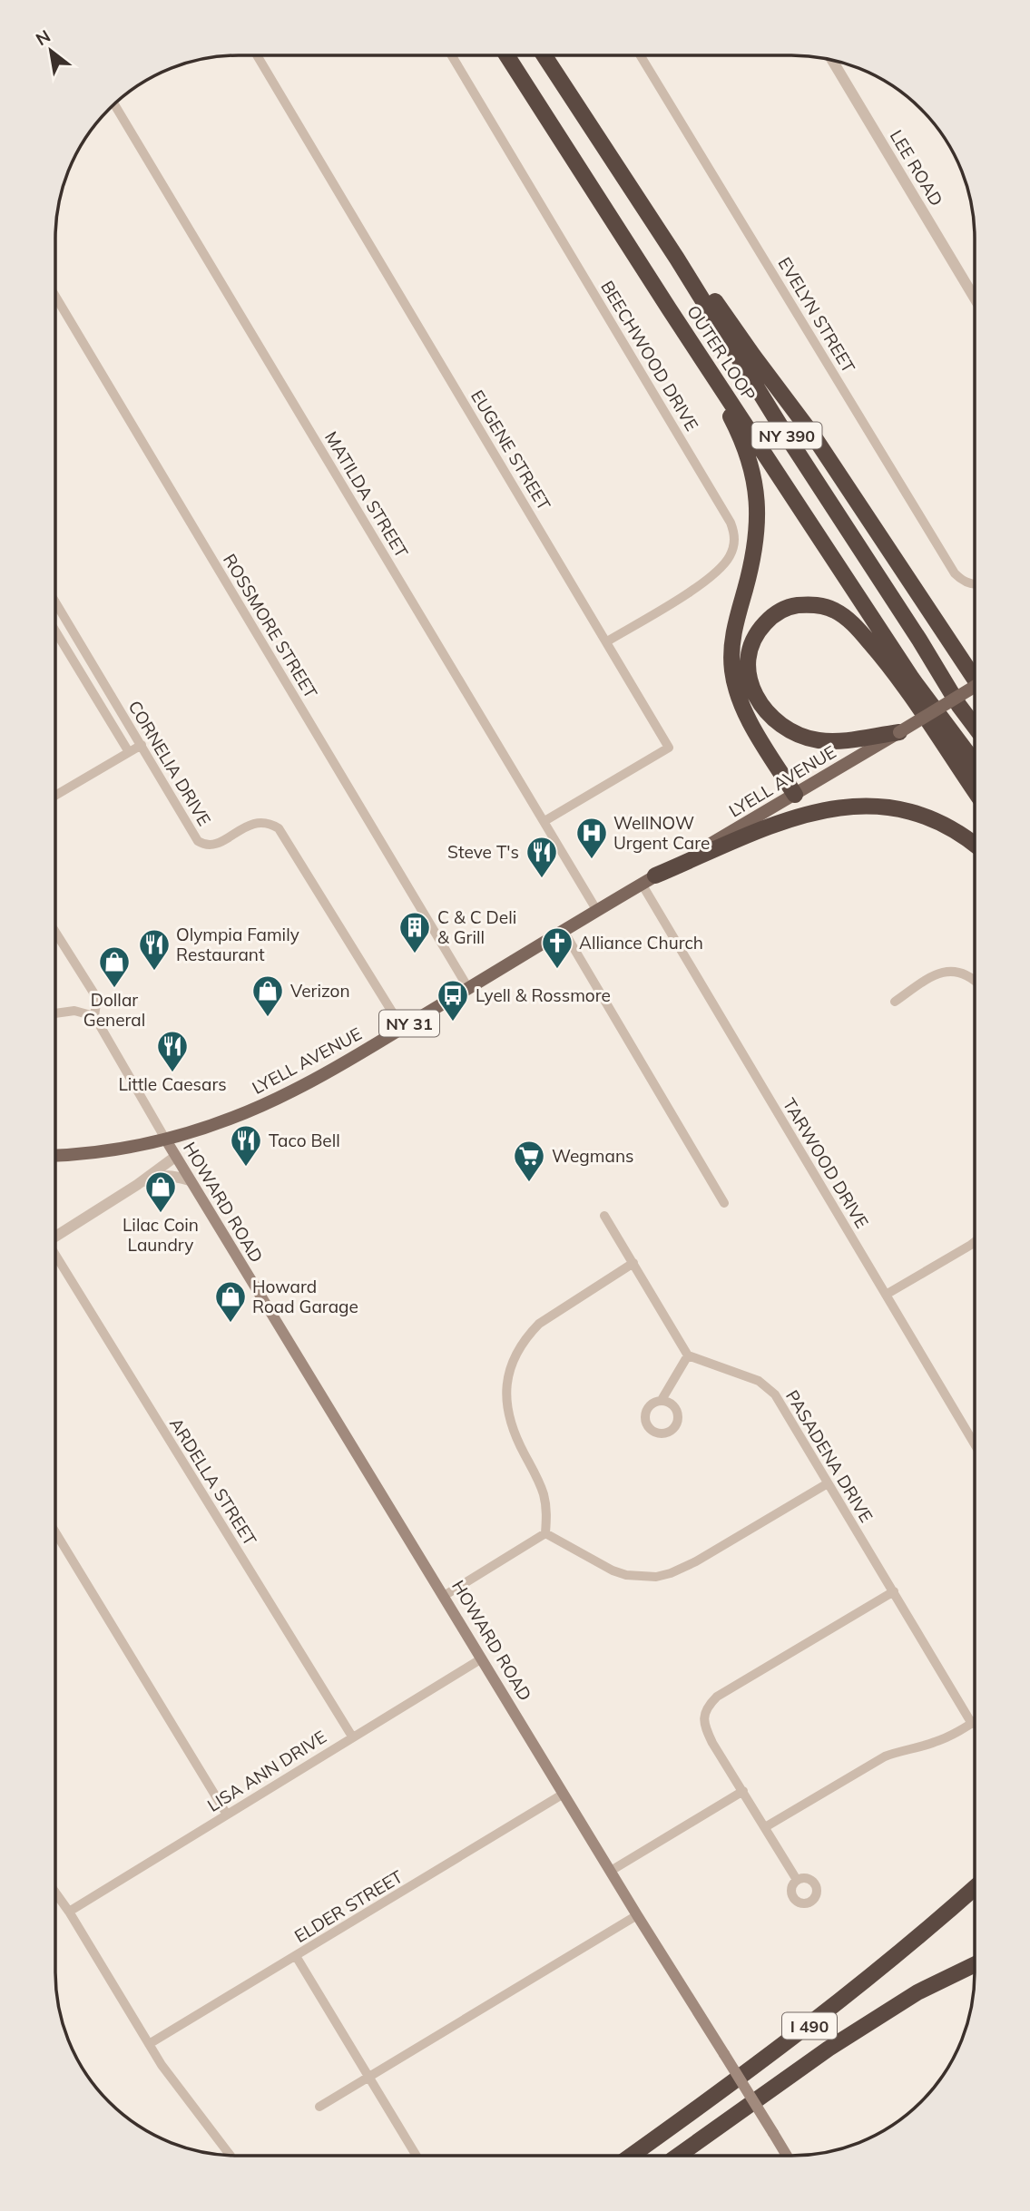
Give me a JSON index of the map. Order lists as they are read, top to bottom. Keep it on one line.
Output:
{"streets":{"highway":["OUTER LOOP","NY 390","I 490"],"main road":["LYELL AVENUE","NY 31","HOWARD ROAD"],"street":["LEE ROAD","EVELYN STREET","BEECHWOOD DRIVE","EUGENE STREET","MATILDA STREET","ROSSMORE STREET","CORNELIA DRIVE","TARWOOD DRIVE","PASADENA DRIVE","ARDELLA STREET","LISA ANN DRIVE","ELDER STREET"]},"crossings":[["BEECHWOOD DRIVE","EUGENE STREET"],["EUGENE STREET","MATILDA STREET"],["MATILDA STREET","LYELL AVENUE"],["ROSSMORE STREET","LYELL AVENUE"],["CORNELIA DRIVE","LYELL AVENUE"],["LYELL AVENUE","NY 31"],["LYELL AVENUE","TARWOOD DRIVE"],["LYELL AVENUE","HOWARD ROAD"],["NY 31","HOWARD ROAD"],["HOWARD ROAD","LISA ANN DRIVE"],["HOWARD ROAD","ELDER STREET"],["ARDELLA STREET","LISA ANN DRIVE"]],"places":{"hospital":["WellNOW Urgent Care"],"restaurant":["Steve T's","Olympia Family Restaurant","Little Caesars","Taco Bell"],"building":["C & C Deli & Grill"],"church":["Alliance Church"],"shop":["Dollar General","Verizon","Lilac Coin Laundry","Howard Road Garage"],"bus stop":["Lyell & Rossmore"],"supermarket":["Wegmans"]},"north":"top left"}
